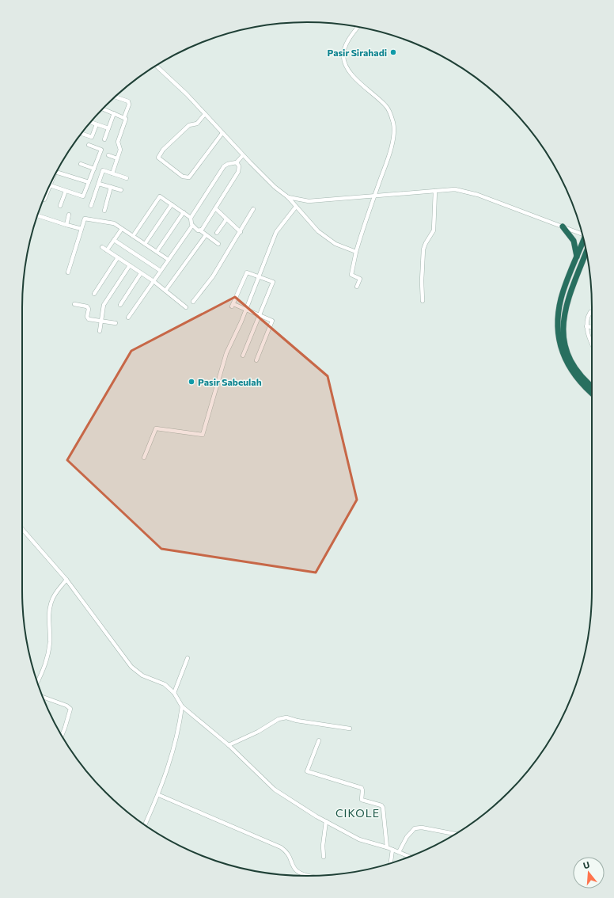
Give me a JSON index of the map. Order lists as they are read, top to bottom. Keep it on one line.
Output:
{"districts":["CIKOLE"],"places":["Pasir Sirahadi","Pasir Sabeulah"],"north":"top"}
